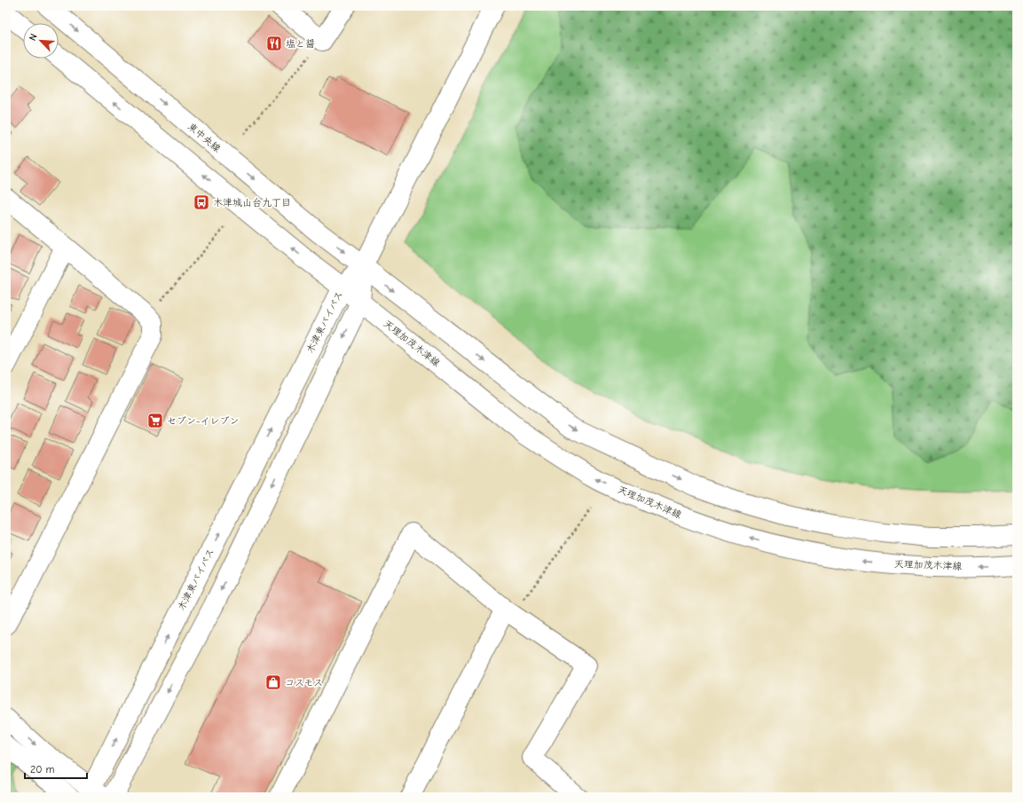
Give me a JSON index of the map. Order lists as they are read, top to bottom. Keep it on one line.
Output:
{"streets":{"main road":["東中央線","木津東バイパス","天理加茂木津線"]},"crossings":[["東中央線","木津東バイパス"],["木津東バイパス","天理加茂木津線"]],"places":{"restaurant":["塩と醤"],"bus stop":["木津城山台九丁目"],"supermarket":["セブン-イレブン"],"shop":["コスモス"]},"scale_bar":"20 m","north":"top left"}
